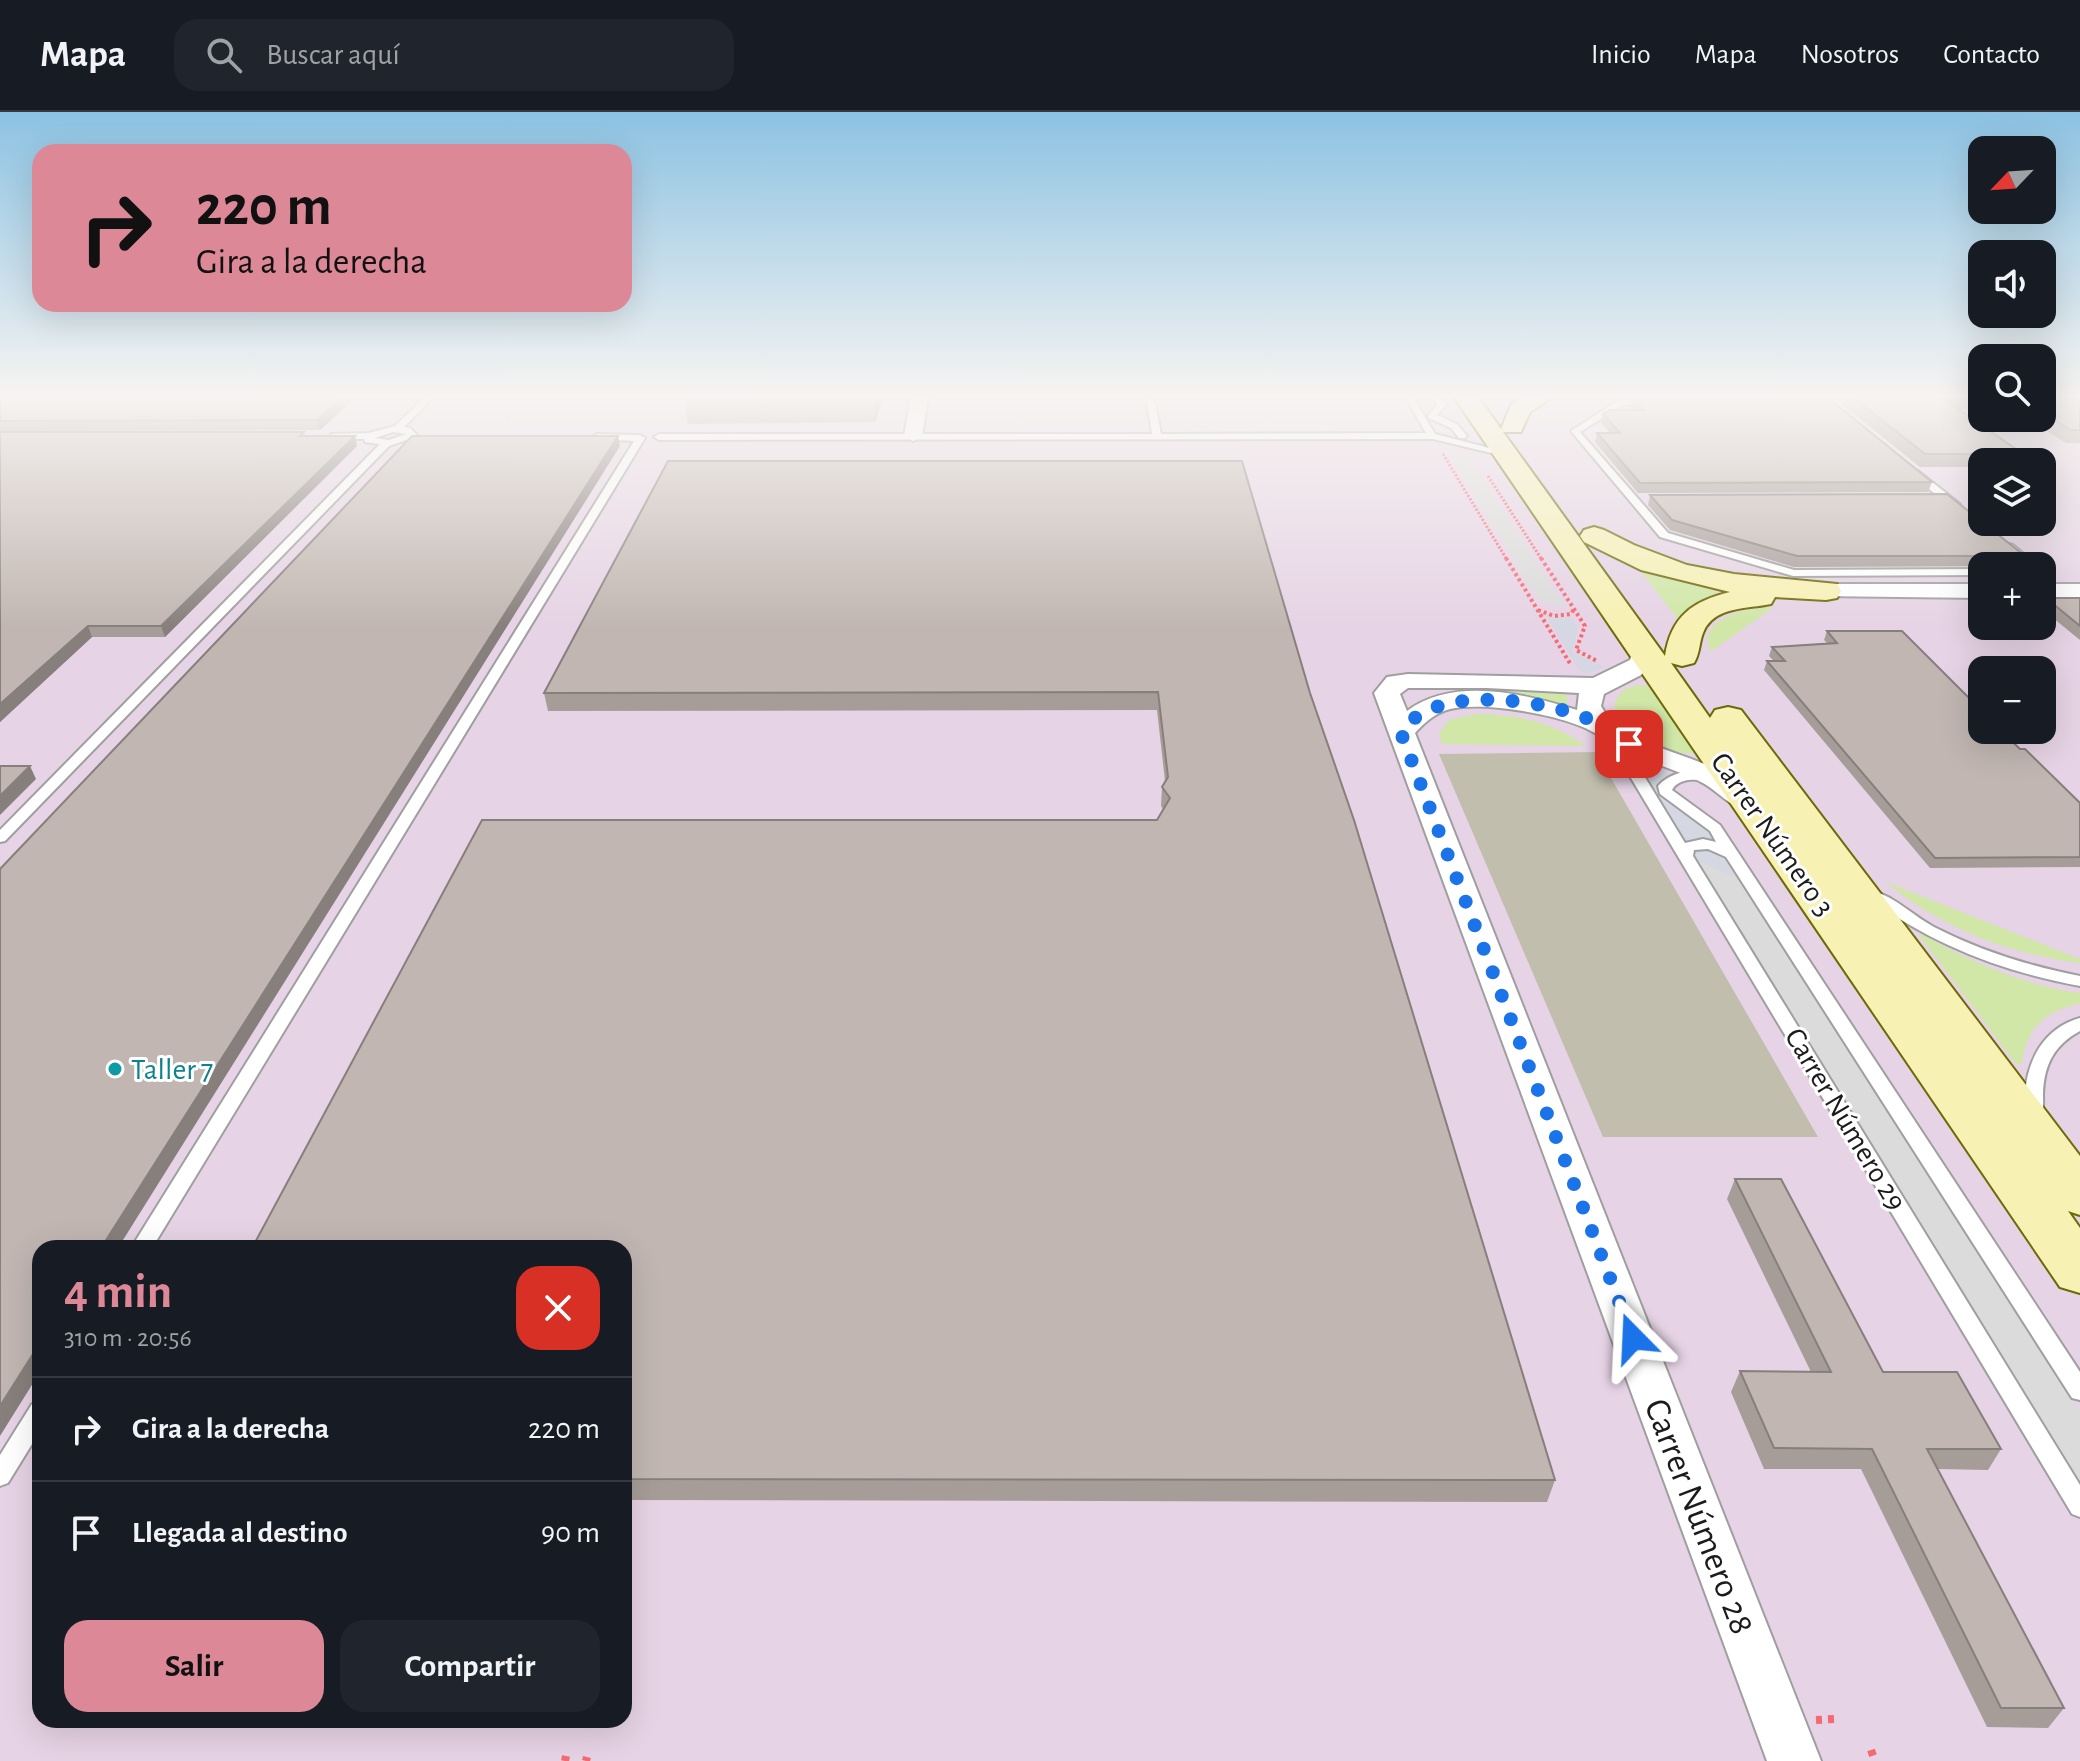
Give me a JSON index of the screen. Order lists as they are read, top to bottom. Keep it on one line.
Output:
{"streets":{"main road":["Carrer Número 3"],"street":["Carrer Número 28"],"lane":["Carrer Número 29"]},"places":["Taller 7"],"north":"bottom left","page":{"header":"Mapa","search":"Buscar aquí","nav":["Inicio","Mapa","Nosotros","Contacto"],"map_buttons":["+","−"],"turn":["220 m","Gira a la derecha"],"heading":["4 min","310 m · 20:56"],"list":[{"name":"Gira a la derecha","value":"220 m"},{"name":"Llegada al destino","value":"90 m"}],"buttons":["Salir","Compartir"]}}
